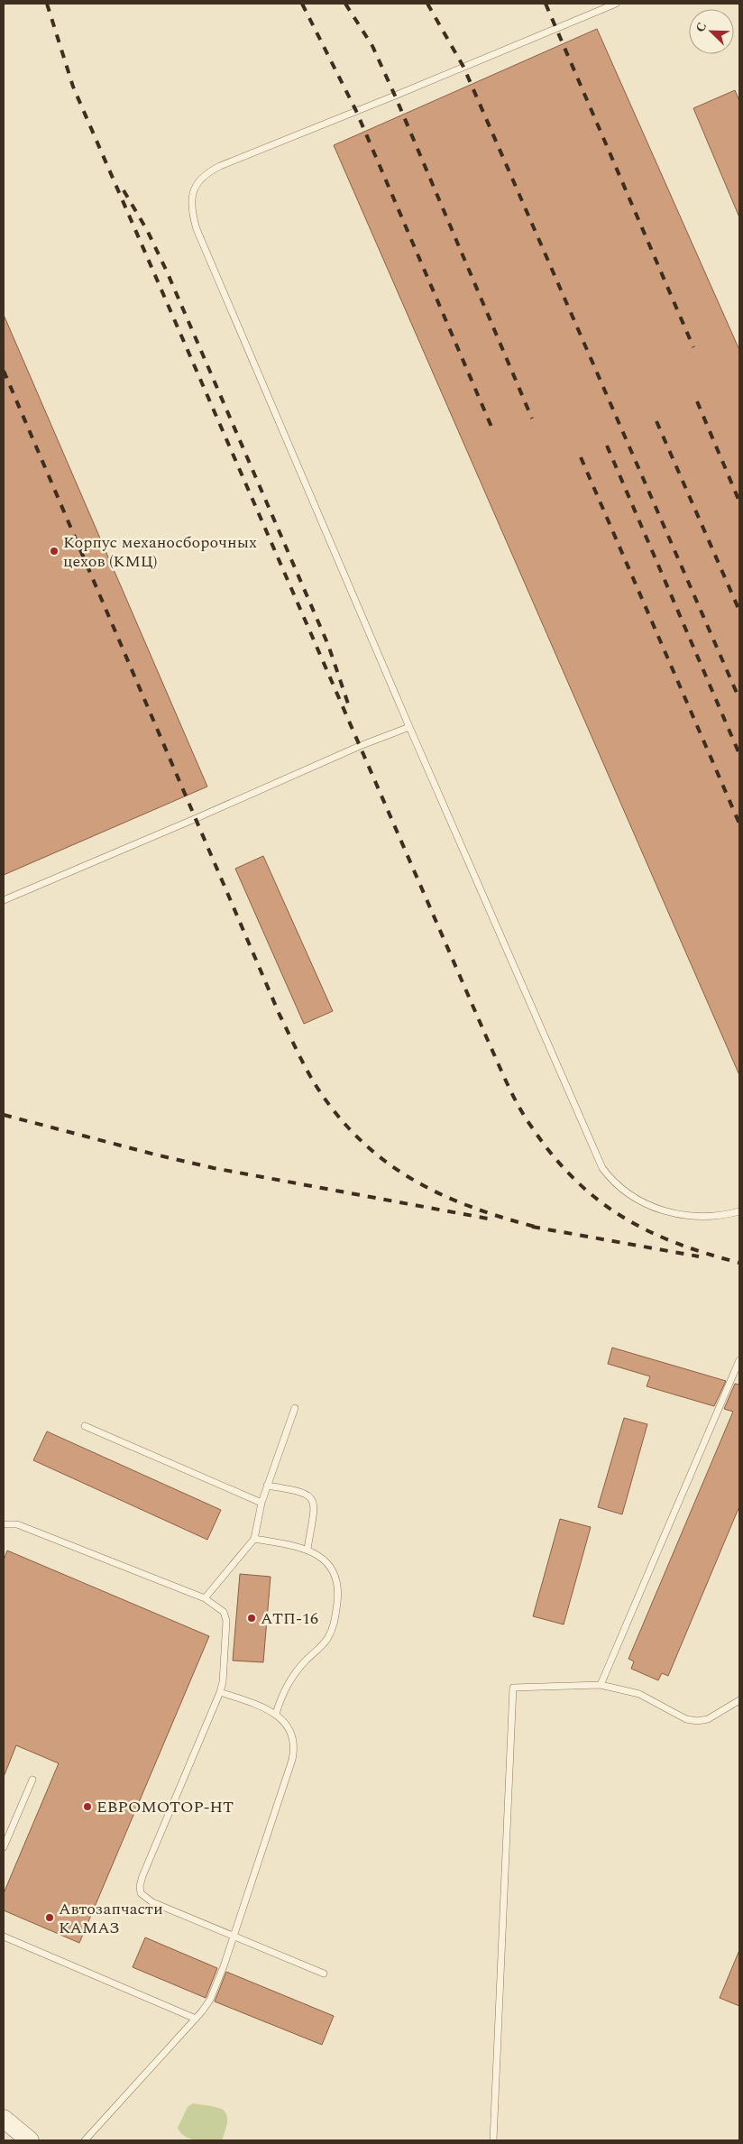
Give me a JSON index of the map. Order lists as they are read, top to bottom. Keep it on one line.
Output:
{"places":["Корпус механосборочных цехов (КМЦ)","АТП-16","ЕВРОМОТОР-НТ","Автозапчасти КАМАЗ"],"north":"top left"}
